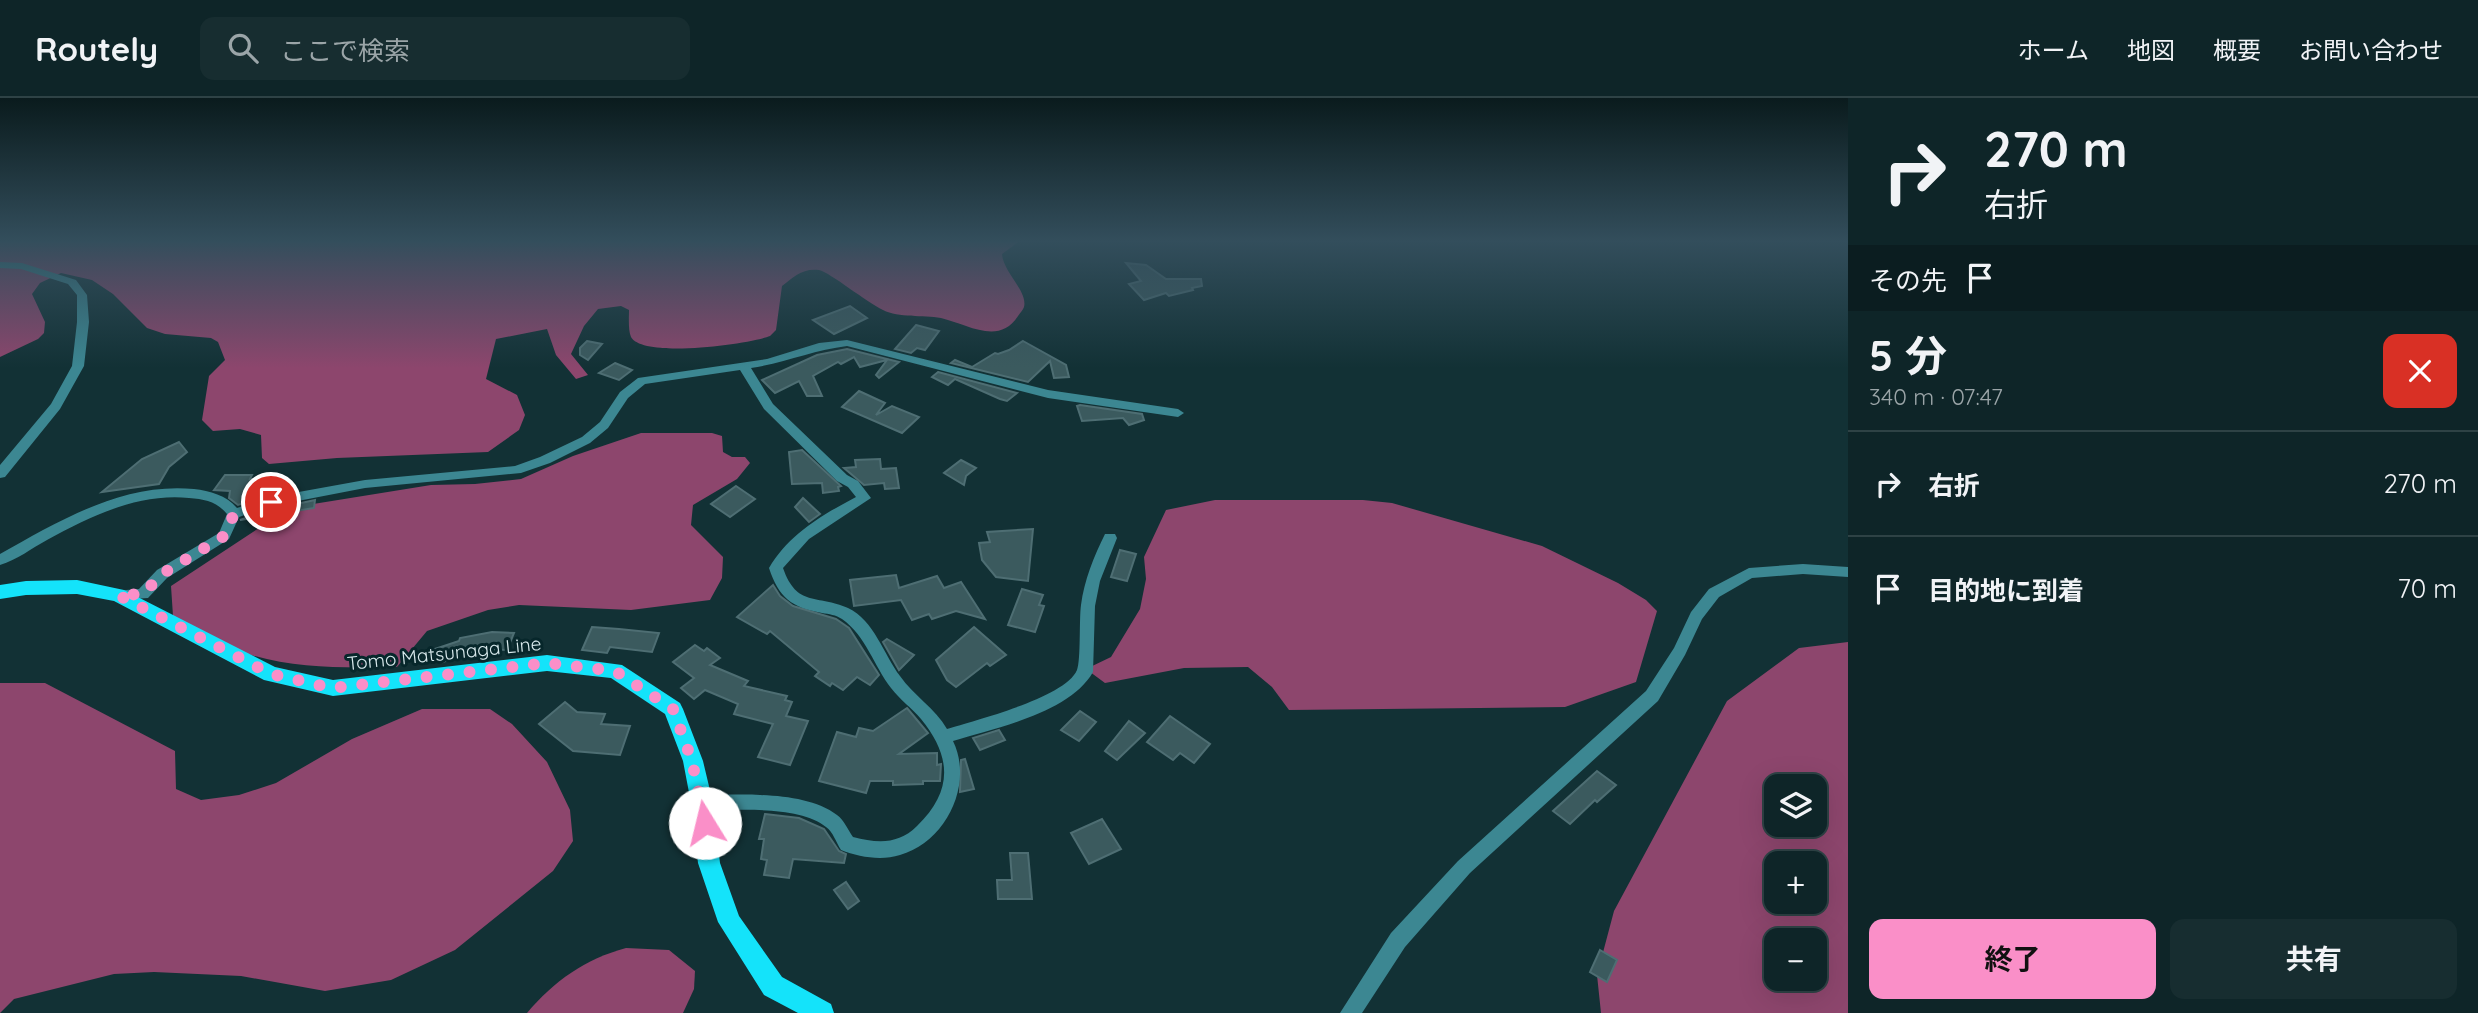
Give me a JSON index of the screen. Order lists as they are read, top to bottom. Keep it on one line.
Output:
{"streets":{"main road":["Tomo Matsunaga Line"]},"page":{"header":"Routely","search":"ここで検索","nav":["ホーム","地図","概要","お問い合わせ"],"turn":["270 m","右折"],"then":"その先","heading":["5 分","340 m · 07:47"],"list":[{"name":"右折","value":"270 m"},{"name":"目的地に到着","value":"70 m"}],"map_buttons":["+","−"],"buttons":["終了","共有"]}}
